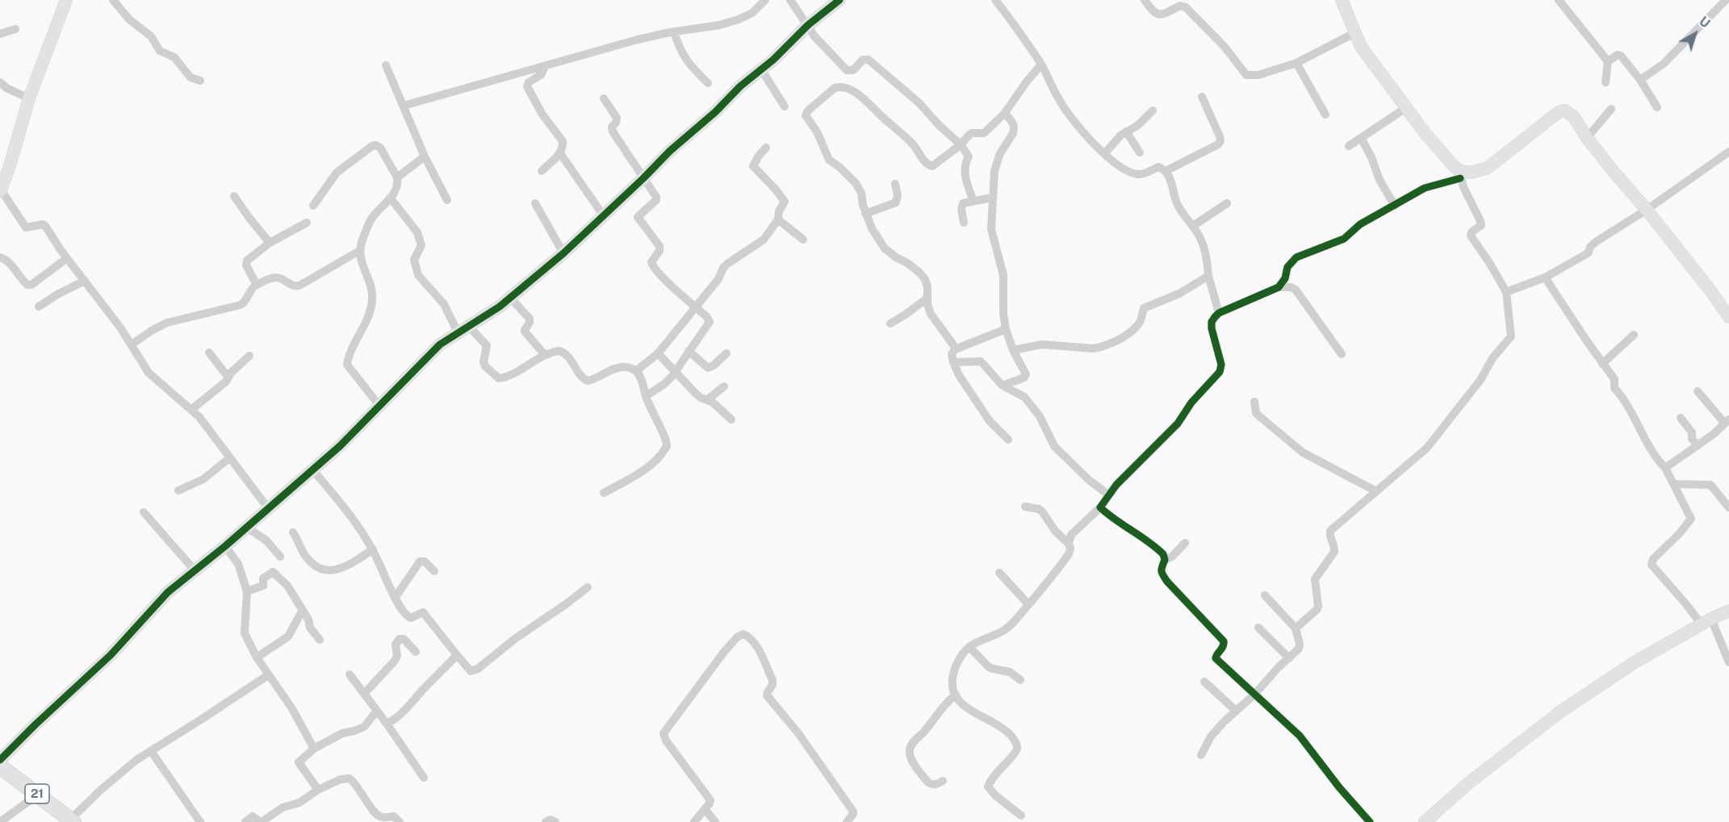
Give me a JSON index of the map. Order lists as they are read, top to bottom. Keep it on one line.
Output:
{"streets":{"highway":["21"]},"north":"top right"}
